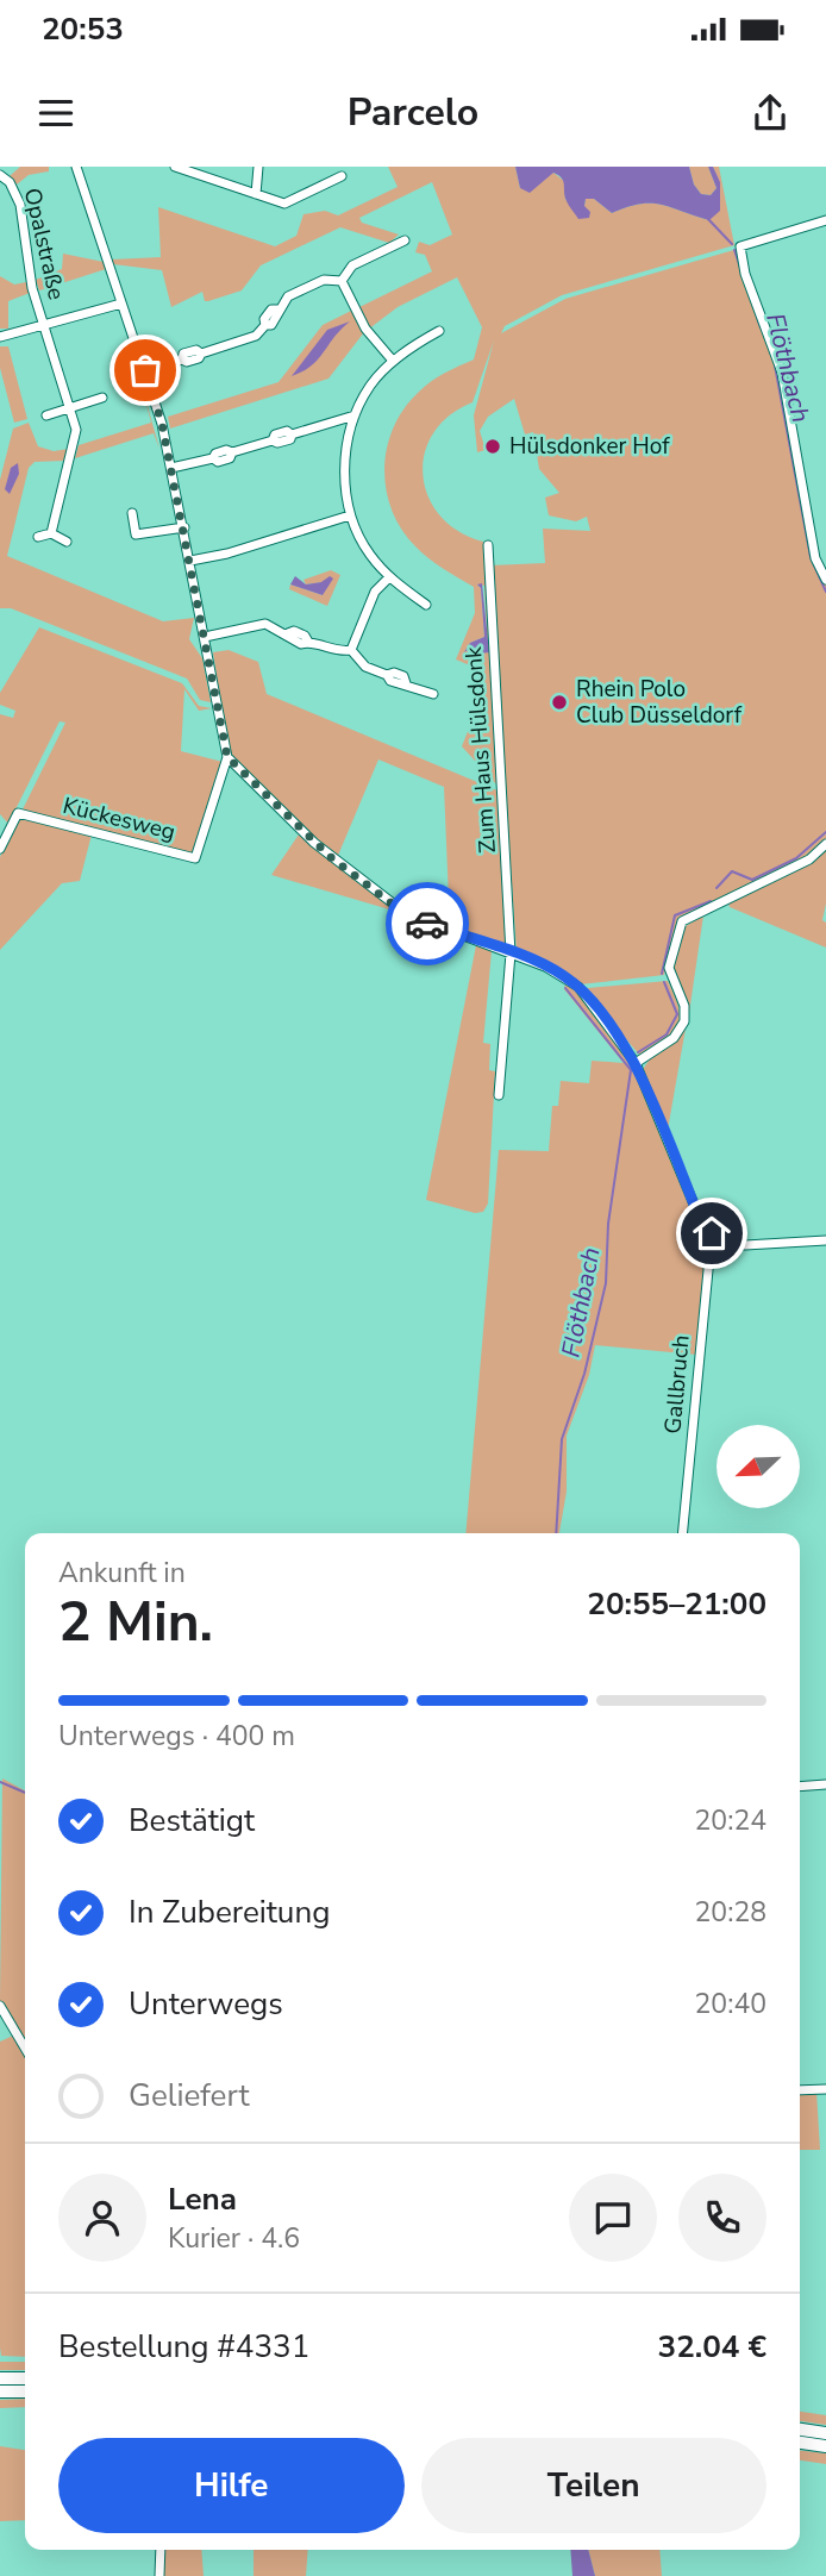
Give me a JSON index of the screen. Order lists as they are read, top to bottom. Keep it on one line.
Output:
{"streets":{"street":["Opalstraße","Zum Haus Hülsdonk","Kückesweg","Gallbruch"]},"water":["Flöthbach"],"places":["Hülsdonker Hof","Rhein Polo Club Düsseldorf"],"north":"bottom left","page":{"status":"20:53","header":"Parcelo","heading":["2 Min.","Ankunft in","20:55–21:00"],"panel":["Lena","Kurier · 4.6","Bestellung #4331","32.04 €"],"bar":"Unterwegs · 400 m","list":[["Bestätigt","20:24"],["In Zubereitung","20:28"],["Unterwegs","20:40"],"Geliefert"],"buttons":["Hilfe","Teilen"]}}
